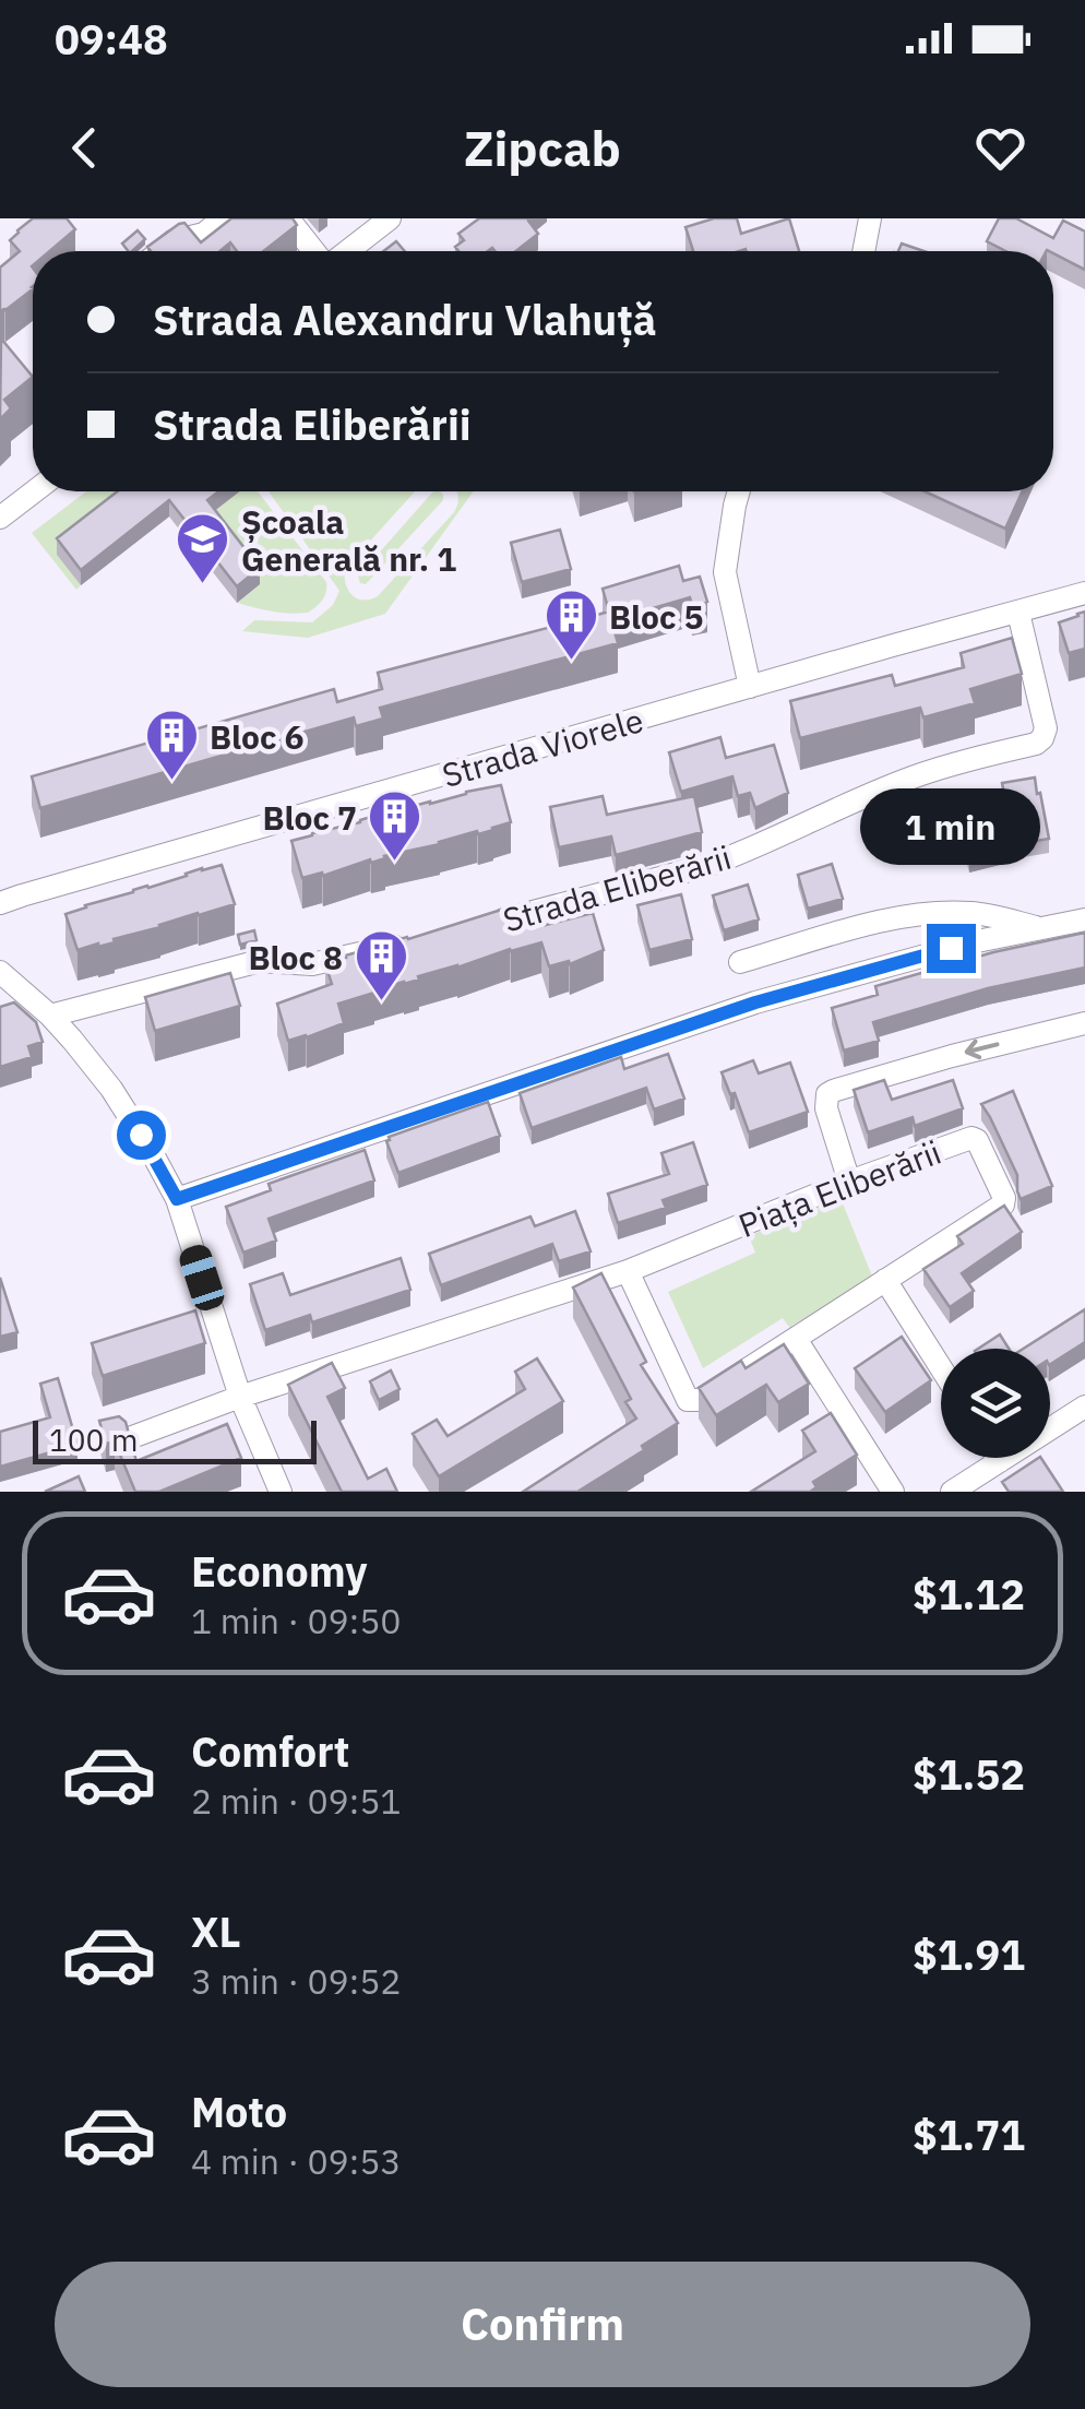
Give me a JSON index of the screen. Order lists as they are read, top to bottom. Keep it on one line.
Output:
{"streets":{"street":["Strada Viorele","Strada Eliberării","Piața Eliberării"]},"crossings":[["Strada Viorele","Strada Eliberării"]],"places":{"school or university":["Școala Generală nr. 1"],"building":["Bloc 5","Bloc 6","Bloc 7","Bloc 8"]},"scale_bar":"100 m","page":{"status":"09:48","header":"Zipcab","banner":["Strada Alexandru Vlahuță","Strada Eliberării"],"bubble":"1 min","scale":"100 m","list":[{"name":"Economy","note":"1 min · 09:50","value":"$1.12"},{"name":"Comfort","note":"2 min · 09:51","value":"$1.52"},{"name":"XL","note":"3 min · 09:52","value":"$1.91"},{"name":"Moto","note":"4 min · 09:53","value":"$1.71"}],"buttons":"Confirm"}}
